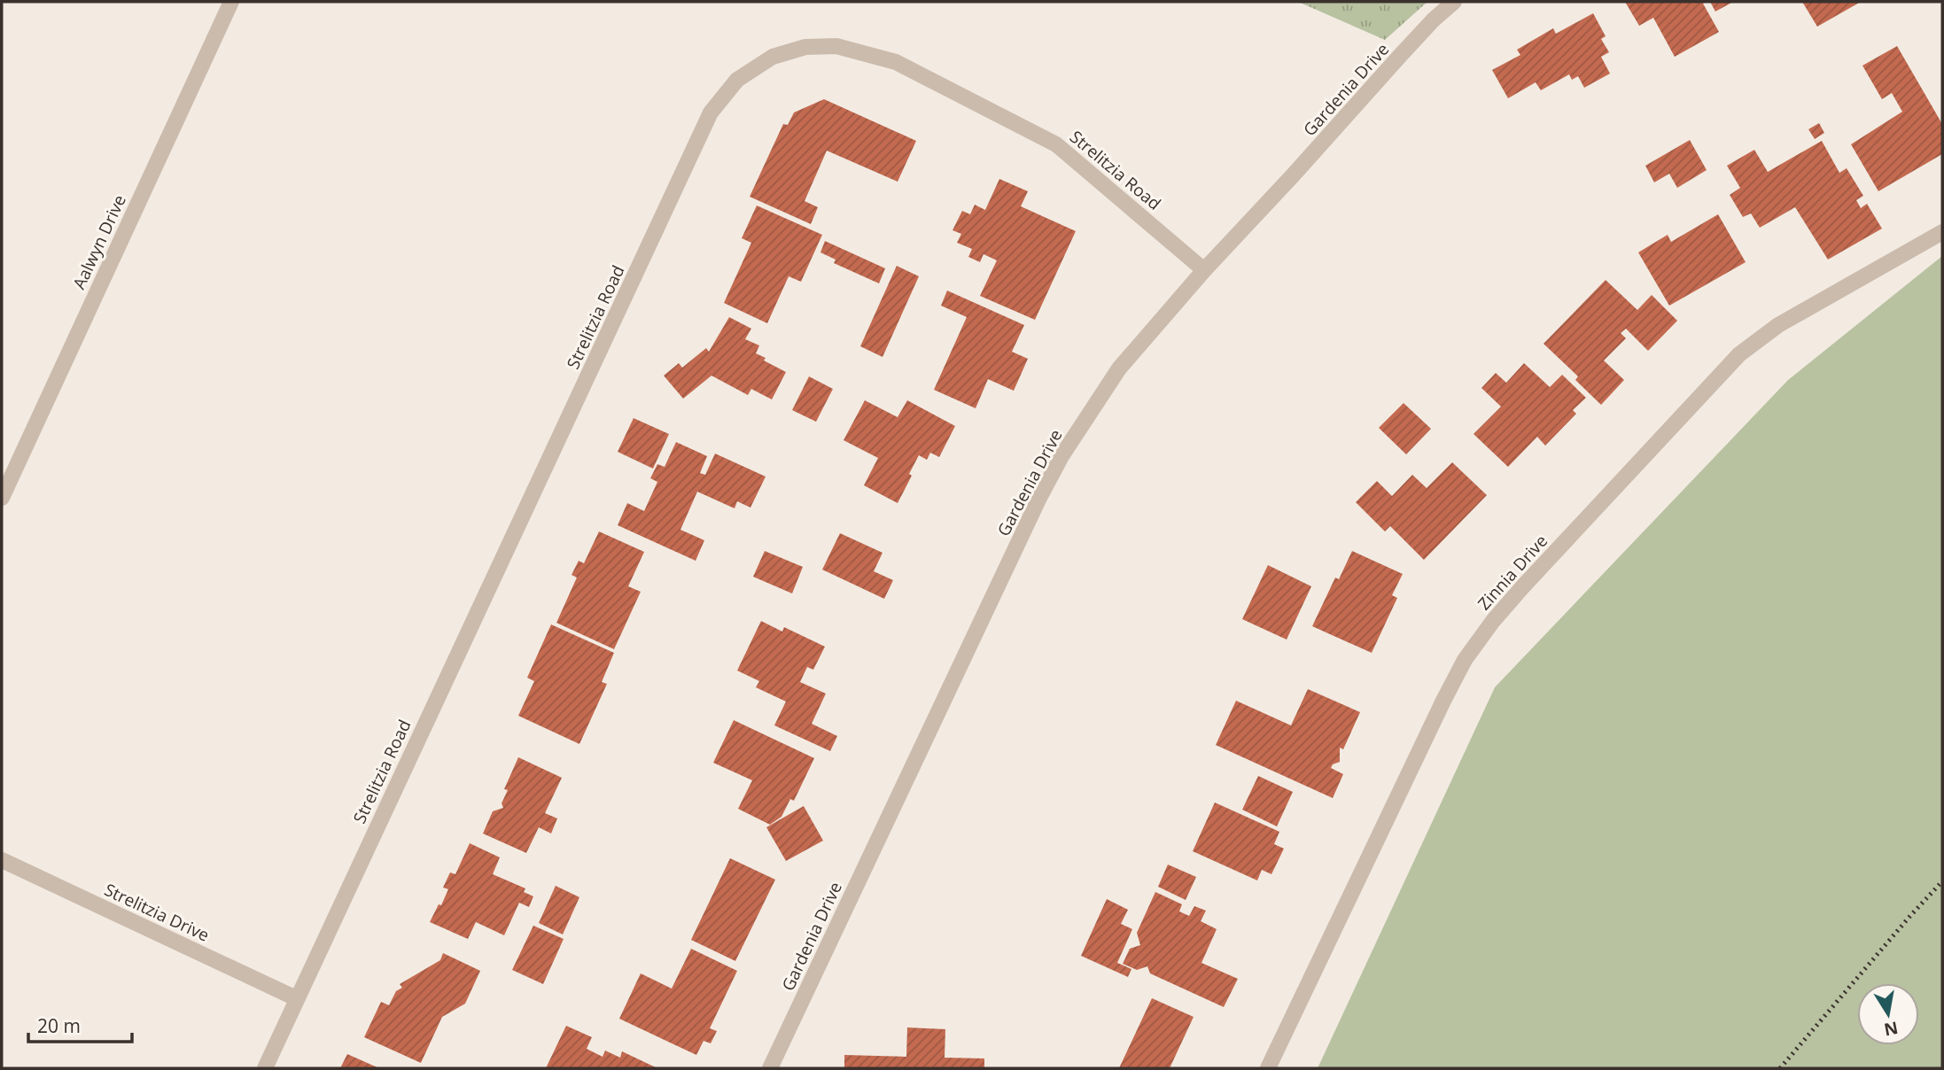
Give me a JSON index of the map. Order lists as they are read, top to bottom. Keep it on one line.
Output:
{"streets":{"street":["Gardenia Drive","Strelitzia Road","Aalwyn Drive","Zinnia Drive","Strelitzia Drive"]},"crossings":[["Gardenia Drive","Strelitzia Road"],["Strelitzia Road","Strelitzia Drive"]],"scale_bar":"20 m","north":"bottom"}
